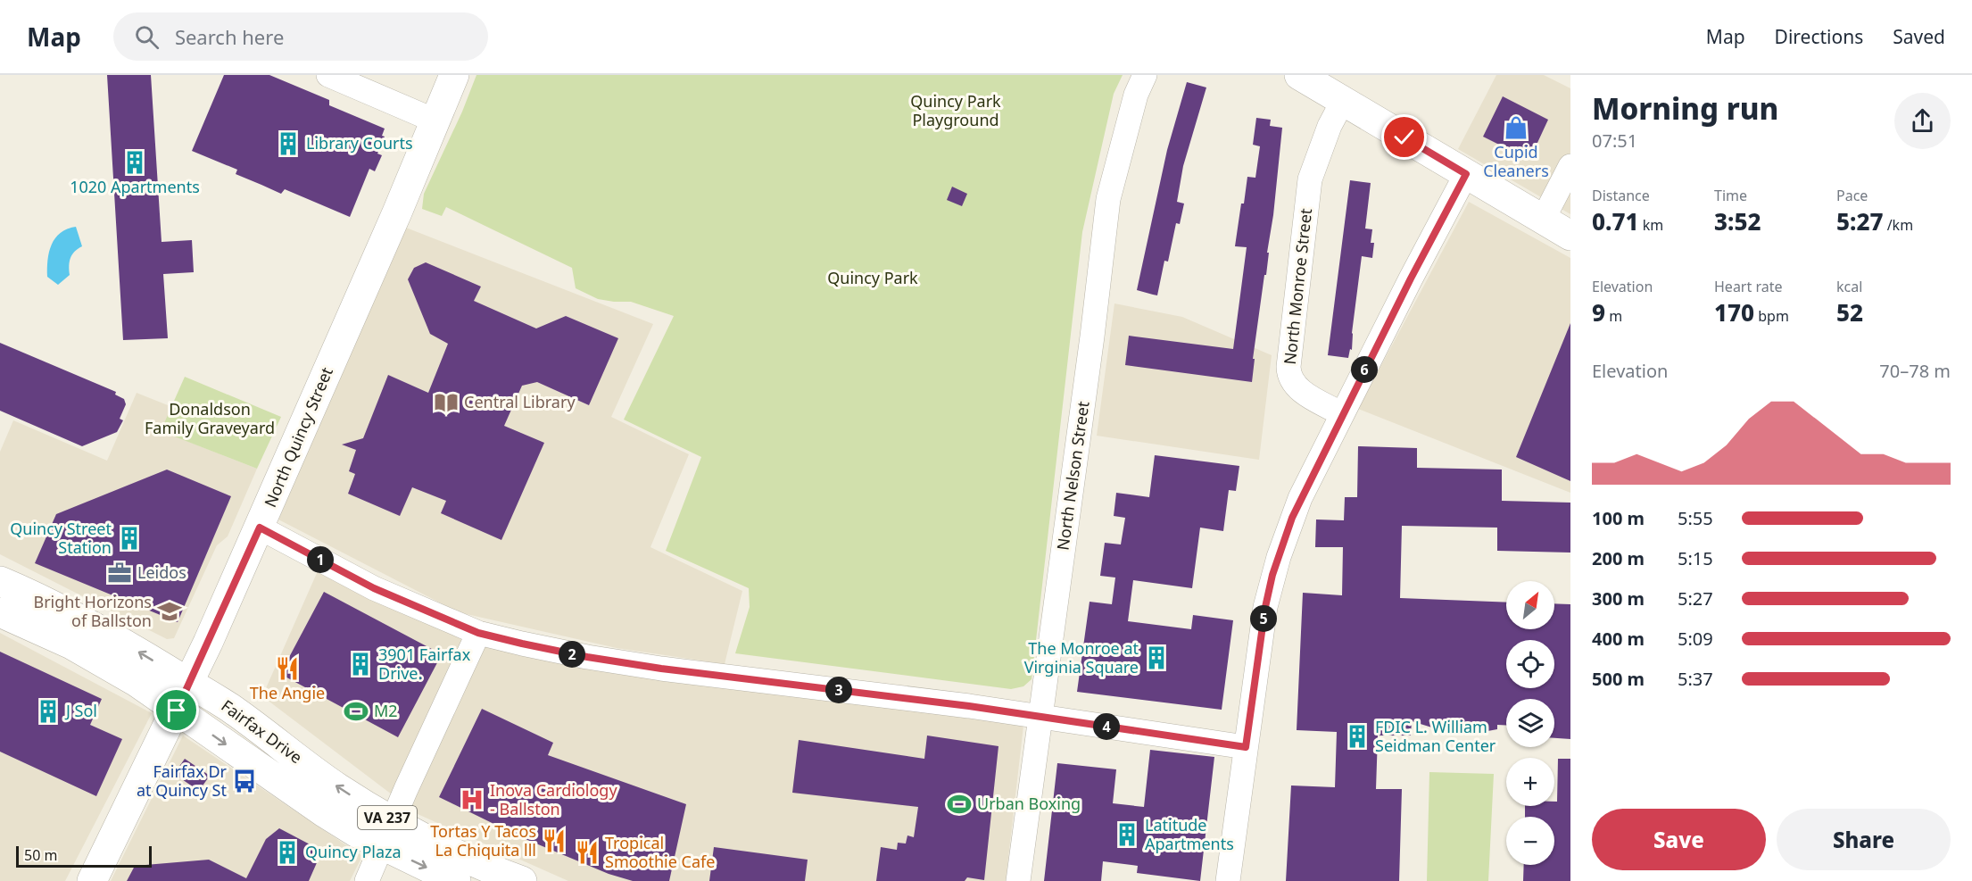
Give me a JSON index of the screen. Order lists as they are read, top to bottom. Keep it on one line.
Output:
{"streets":{"main road":["North Quincy Street","Fairfax Drive","VA 237"],"street":["North Monroe Street","North Nelson Street"]},"crossings":[["North Quincy Street","Fairfax Drive"]],"parks":["Quincy Park Playground","Quincy Park","Donaldson Family Graveyard"],"places":{"shop":["Cupid Cleaners"],"building":["Library Courts","1020 Apartments","Quincy Street Station","The Monroe at Virginia Square","3901 Fairfax Drive.","J Sol","FDIC L. William Seidman Center","Latitude Apartments","Quincy Plaza"],"library":["Central Library"],"office":["Leidos"],"school or university":["Bright Horizons of Ballston"],"restaurant":["The Angie","Tortas Y Tacos La Chiquita lll","Tropical Smoothie Cafe"],"sports":["M2","Urban Boxing"],"bus stop":["Fairfax Dr at Quincy St"],"hospital":["Inova Cardiology - Ballston"]},"scale_bar":"50 m","north":"top right","page":{"header":"Map","search":"Search here","nav":["Map","Directions","Saved"],"heading":["Morning run","07:51"],"stats":[["Distance","0.71 km"],["Time","3:52"],["Pace","5:27 /km"],["Elevation","9 m"],["Heart rate","170 bpm"],["kcal","52"]],"chart":["Elevation","70–78 m"],"pins":["6","1","5","2","3","4"],"list":[{"name":"100 m","note":"5:55"},{"name":"200 m","note":"5:15"},{"name":"300 m","note":"5:27"},{"name":"400 m","note":"5:09"},{"name":"500 m","note":"5:37"}],"map_buttons":["+","−"],"buttons":["Save","Share"],"scale":"50 m"}}
